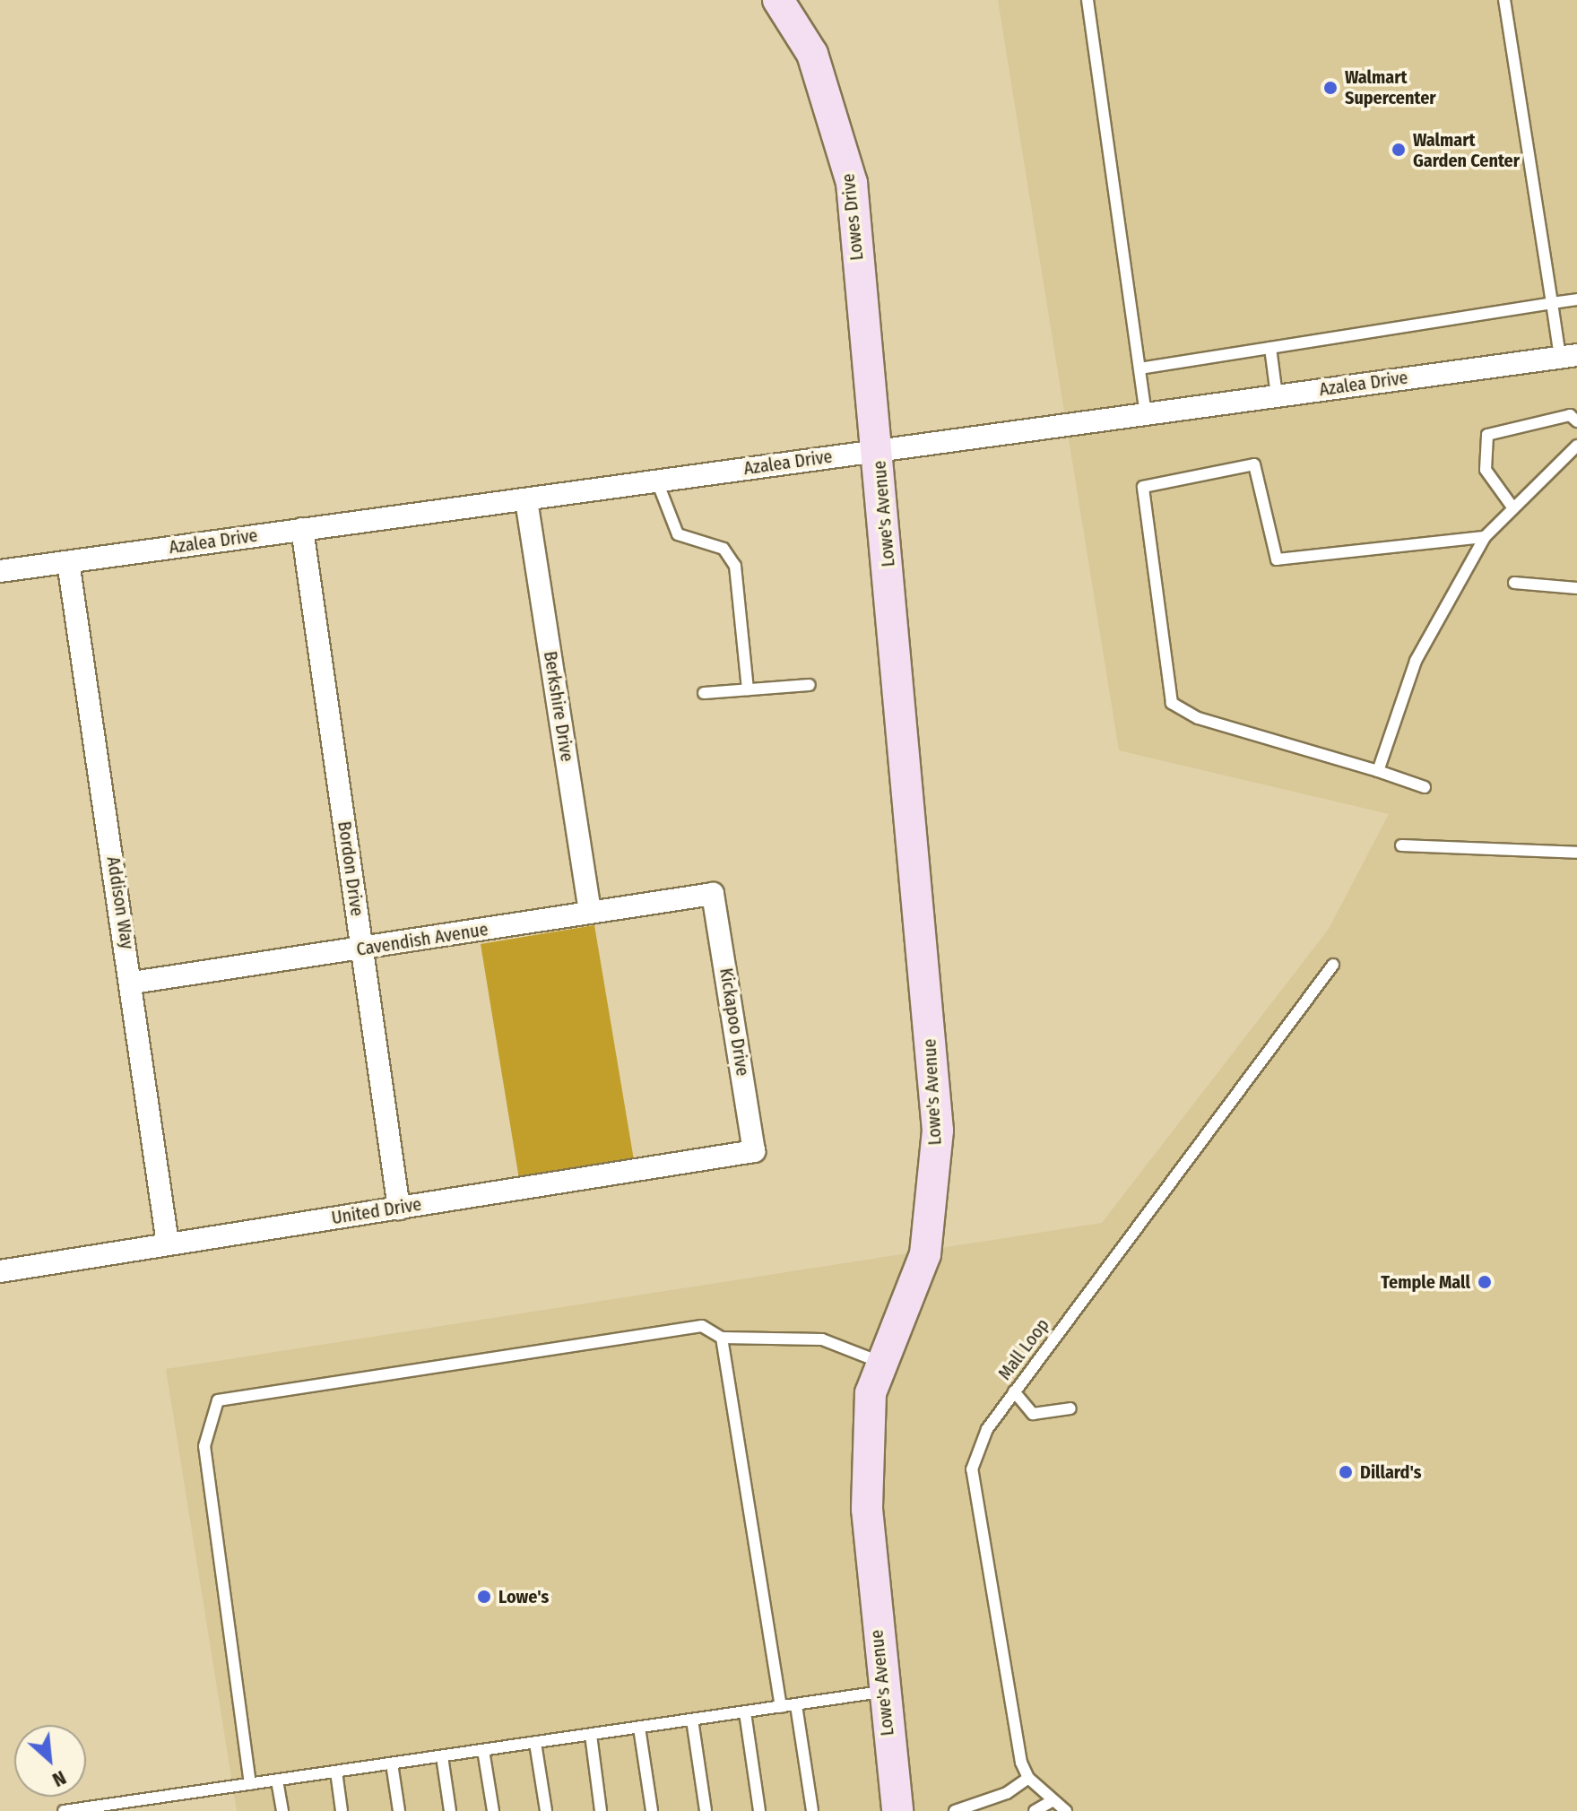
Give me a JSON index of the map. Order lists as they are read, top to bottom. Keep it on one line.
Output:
{"streets":{"street":["Lowes Drive","Azalea Drive","Lowe's Avenue","Berkshire Drive","Bordon Drive","Addison Way","Cavendish Avenue","Kickapoo Drive","United Drive"],"lane":["Mall Loop"]},"crossings":[["Lowes Drive","Azalea Drive"],["Lowes Drive","Lowe's Avenue"],["Azalea Drive","Lowe's Avenue"],["Azalea Drive","Berkshire Drive"],["Azalea Drive","Bordon Drive"],["Azalea Drive","Addison Way"],["Berkshire Drive","Cavendish Avenue"],["Bordon Drive","Cavendish Avenue"],["Bordon Drive","United Drive"],["Addison Way","Cavendish Avenue"],["Addison Way","United Drive"],["Cavendish Avenue","Kickapoo Drive"],["Kickapoo Drive","United Drive"]],"places":["Walmart Supercenter","Walmart Garden Center","Temple Mall","Dillard's","Lowe's"],"north":"bottom right"}
